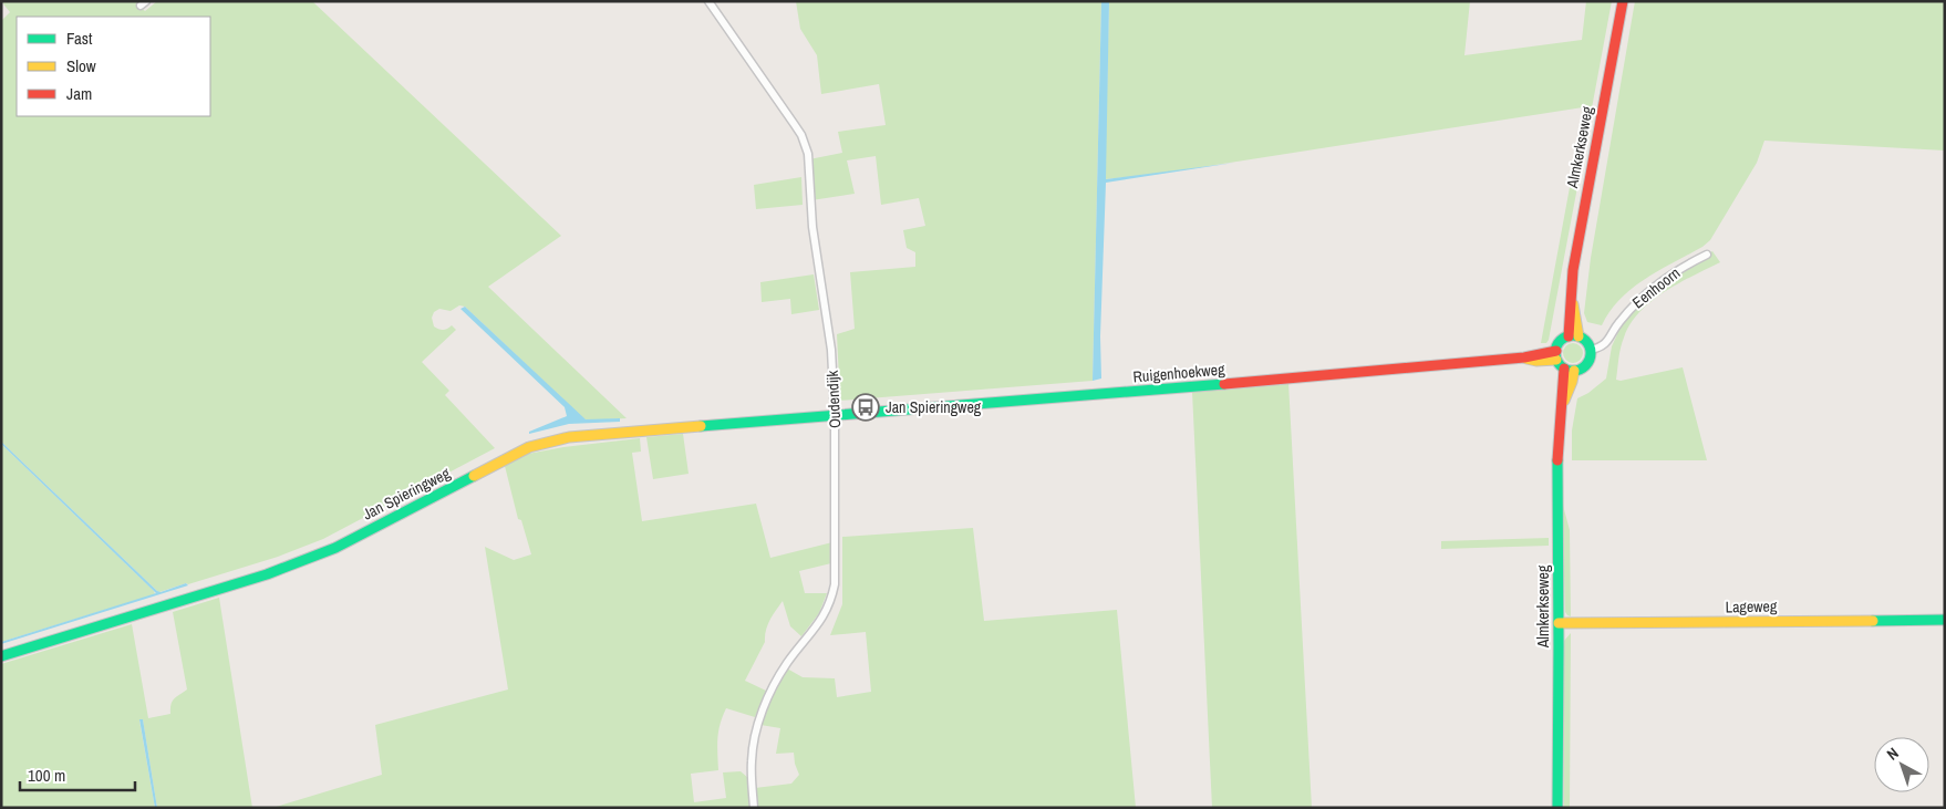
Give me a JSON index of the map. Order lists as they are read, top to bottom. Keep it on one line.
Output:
{"streets":{"street":["Almkerkseweg","Eenhoorn","Ruigenhoekweg","Oudendijk","Jan Spieringweg","Lageweg"]},"crossings":[["Almkerkseweg","Eenhoorn"],["Almkerkseweg","Ruigenhoekweg"],["Almkerkseweg","Lageweg"],["Eenhoorn","Ruigenhoekweg"],["Ruigenhoekweg","Oudendijk"],["Ruigenhoekweg","Jan Spieringweg"],["Oudendijk","Jan Spieringweg"]],"places":{"bus stop":["Jan Spieringweg"]},"legend":["Fast","Slow","Jam"],"scale_bar":"100 m","north":"top left"}
